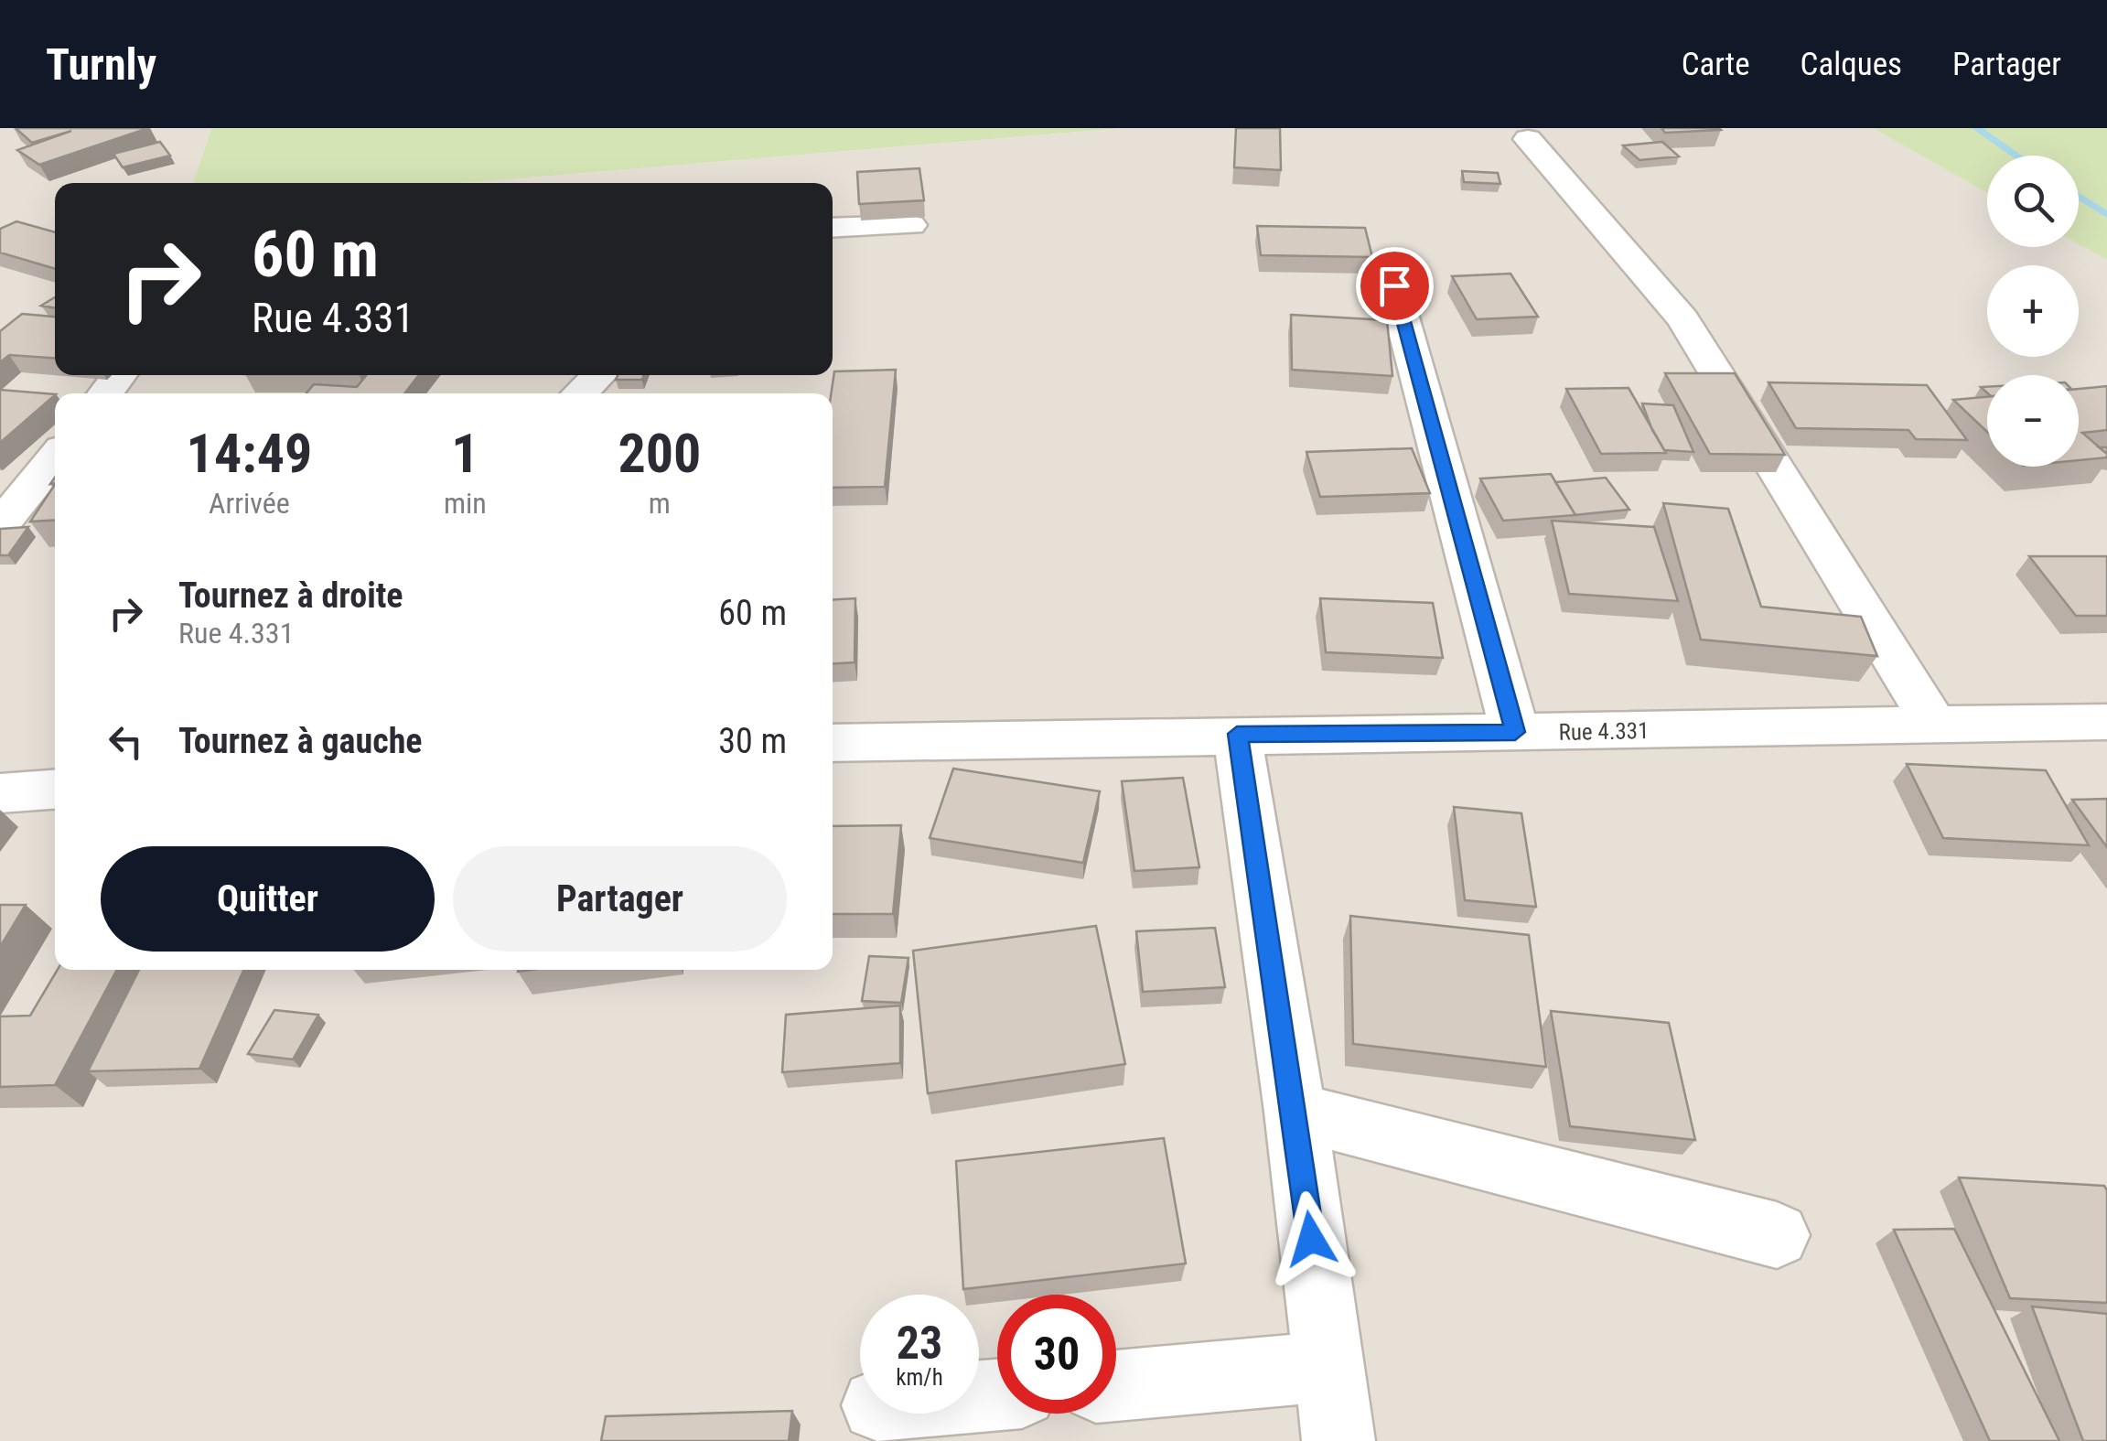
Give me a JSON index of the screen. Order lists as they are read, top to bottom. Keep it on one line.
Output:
{"streets":{"street":["Rue 4.331"]},"page":{"header":"Turnly","nav":["Carte","Calques","Partager"],"map_buttons":["+","−"],"turn":["60 m","Rue 4.331"],"eta":["14:49","Arrivée","1","min","200","m"],"list":[{"name":"Tournez à droite","note":"Rue 4.331","value":"60 m"},{"name":"Tournez à gauche","value":"30 m"}],"buttons":["Quitter","Partager"],"speed":"23 km/h","limit":"30"}}
